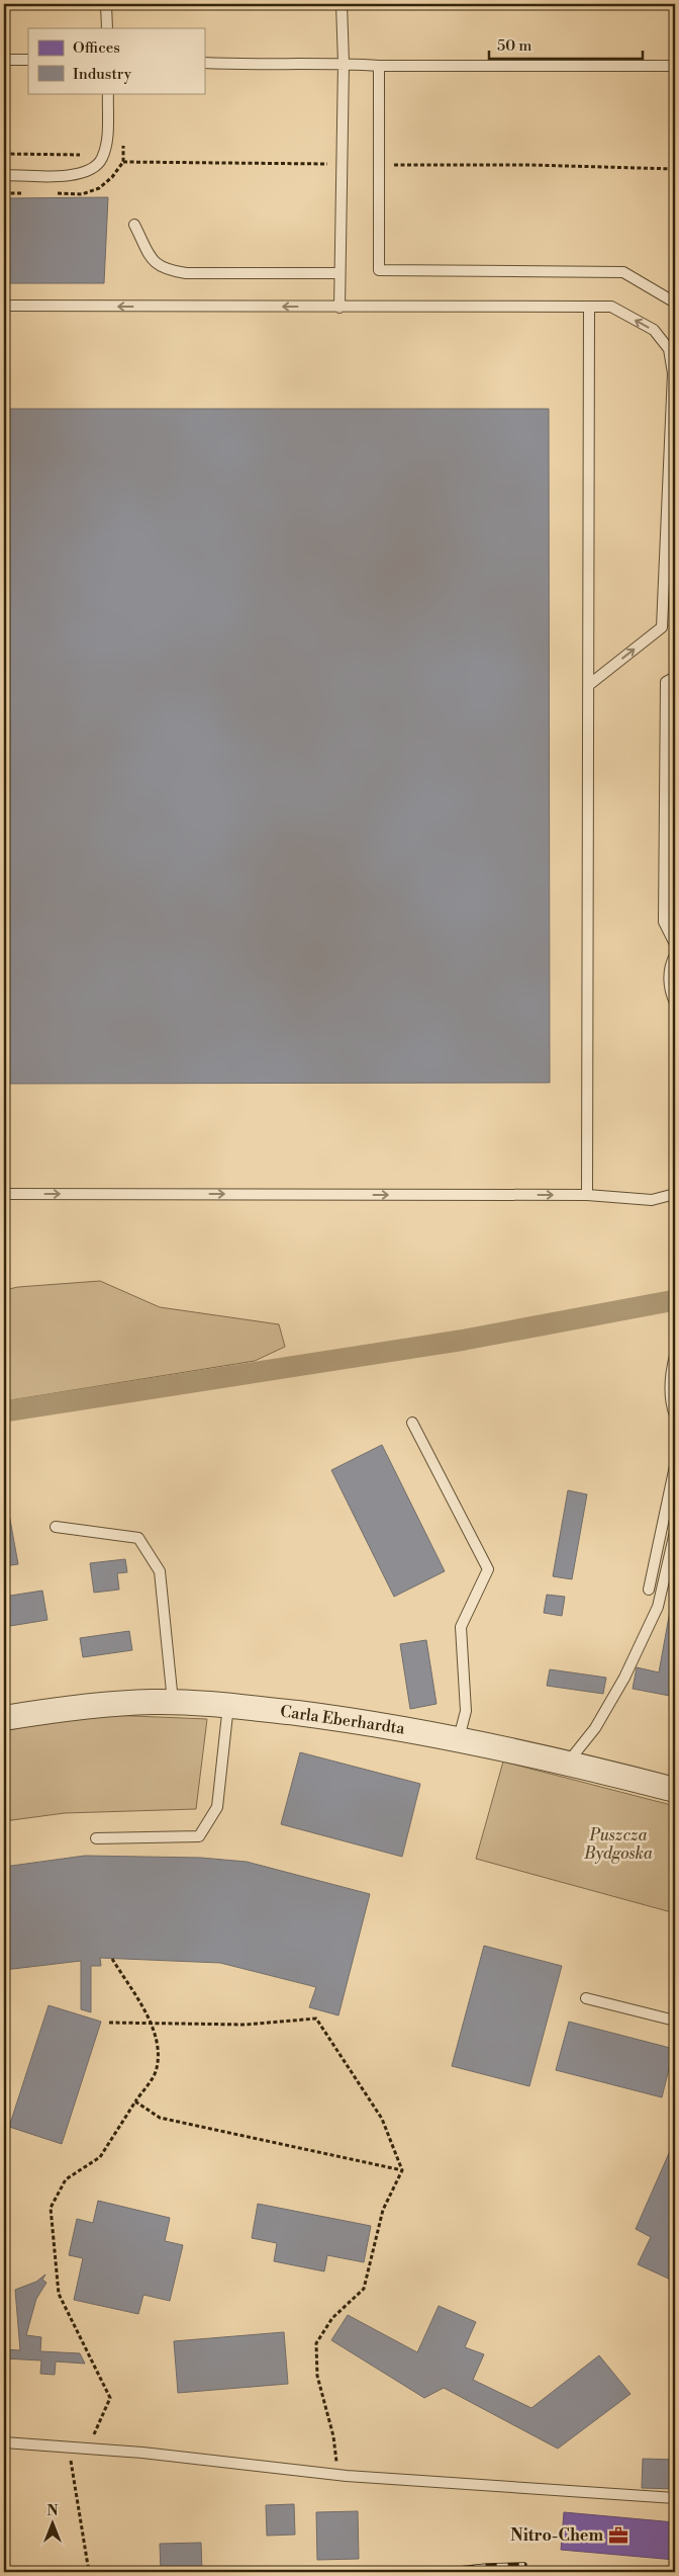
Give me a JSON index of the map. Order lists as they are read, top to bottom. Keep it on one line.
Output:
{"streets":{"street":["Carla Eberhardta"]},"parks":["Puszcza Bydgoska"],"places":{"office":["Nitro-Chem"]},"legend":["Offices","Industry"],"scale_bar":"50 m","north":"top"}
